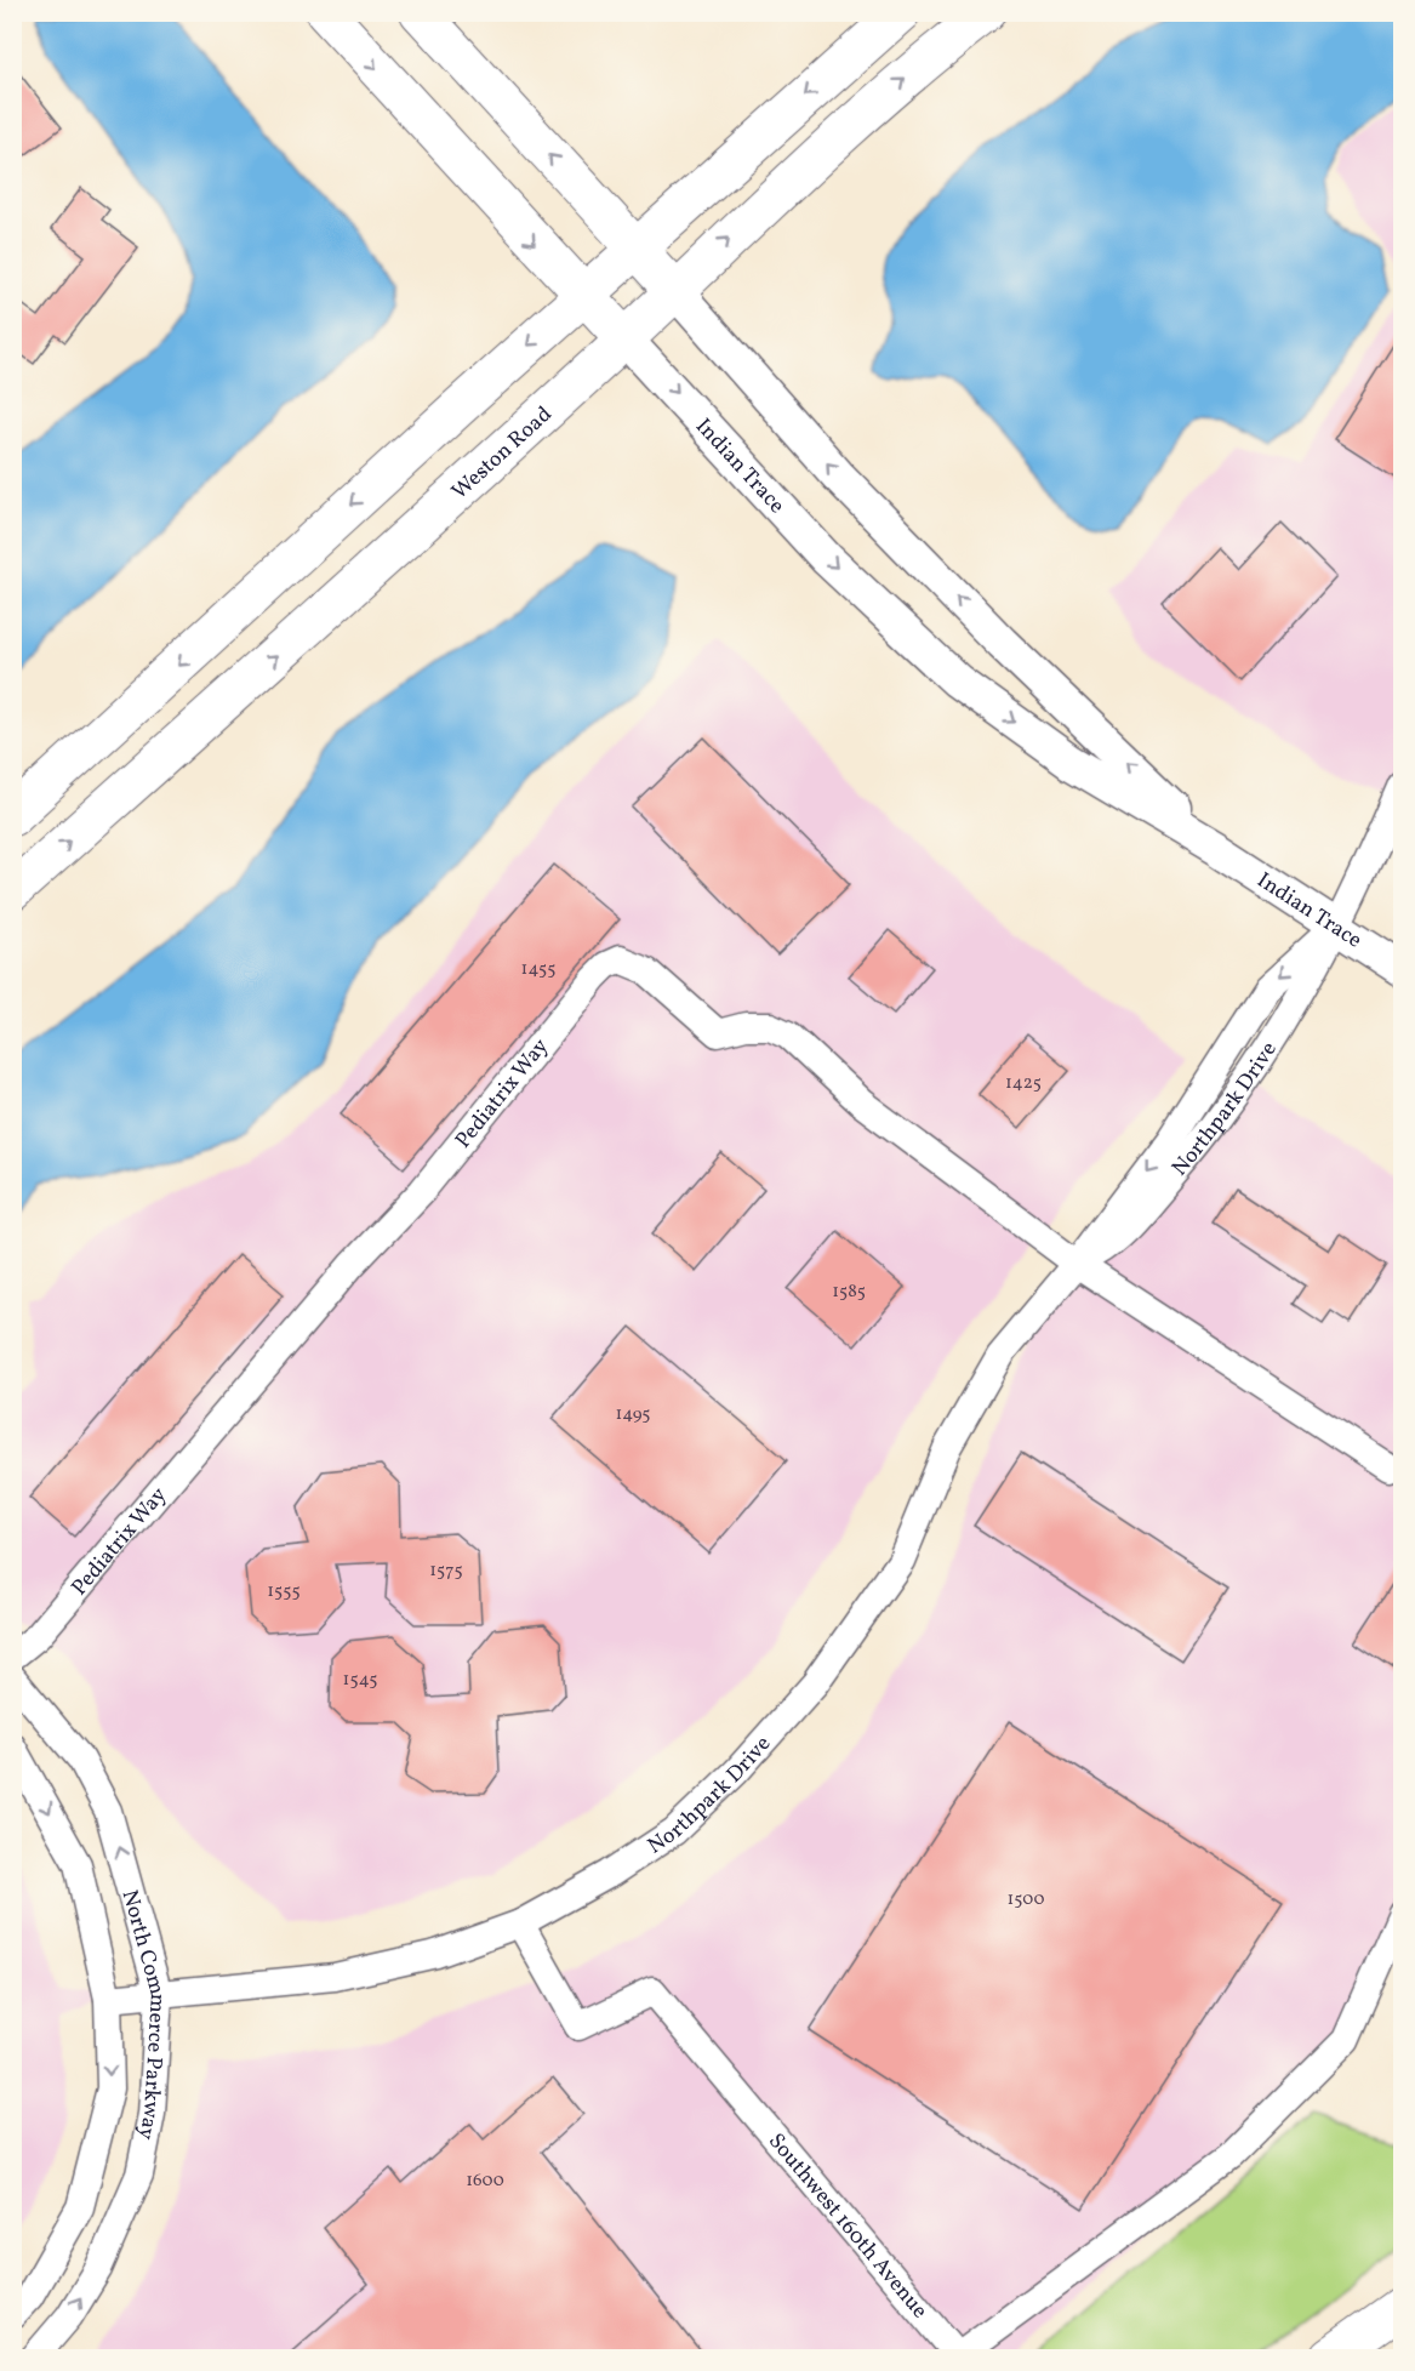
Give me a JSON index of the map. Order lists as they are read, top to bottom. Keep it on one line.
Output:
{"streets":{"main road":["Weston Road","Indian Trace"],"street":["Pediatrix Way","Northpark Drive","North Commerce Parkway","Southwest 160th Avenue"]},"crossings":[["Weston Road","Indian Trace"],["Indian Trace","Northpark Drive"],["Pediatrix Way","Northpark Drive"],["Northpark Drive","North Commerce Parkway"],["Northpark Drive","Southwest 160th Avenue"]],"house_numbers":["1455","1425","1585","1495","1575","1555","1545","1500","1600"]}
